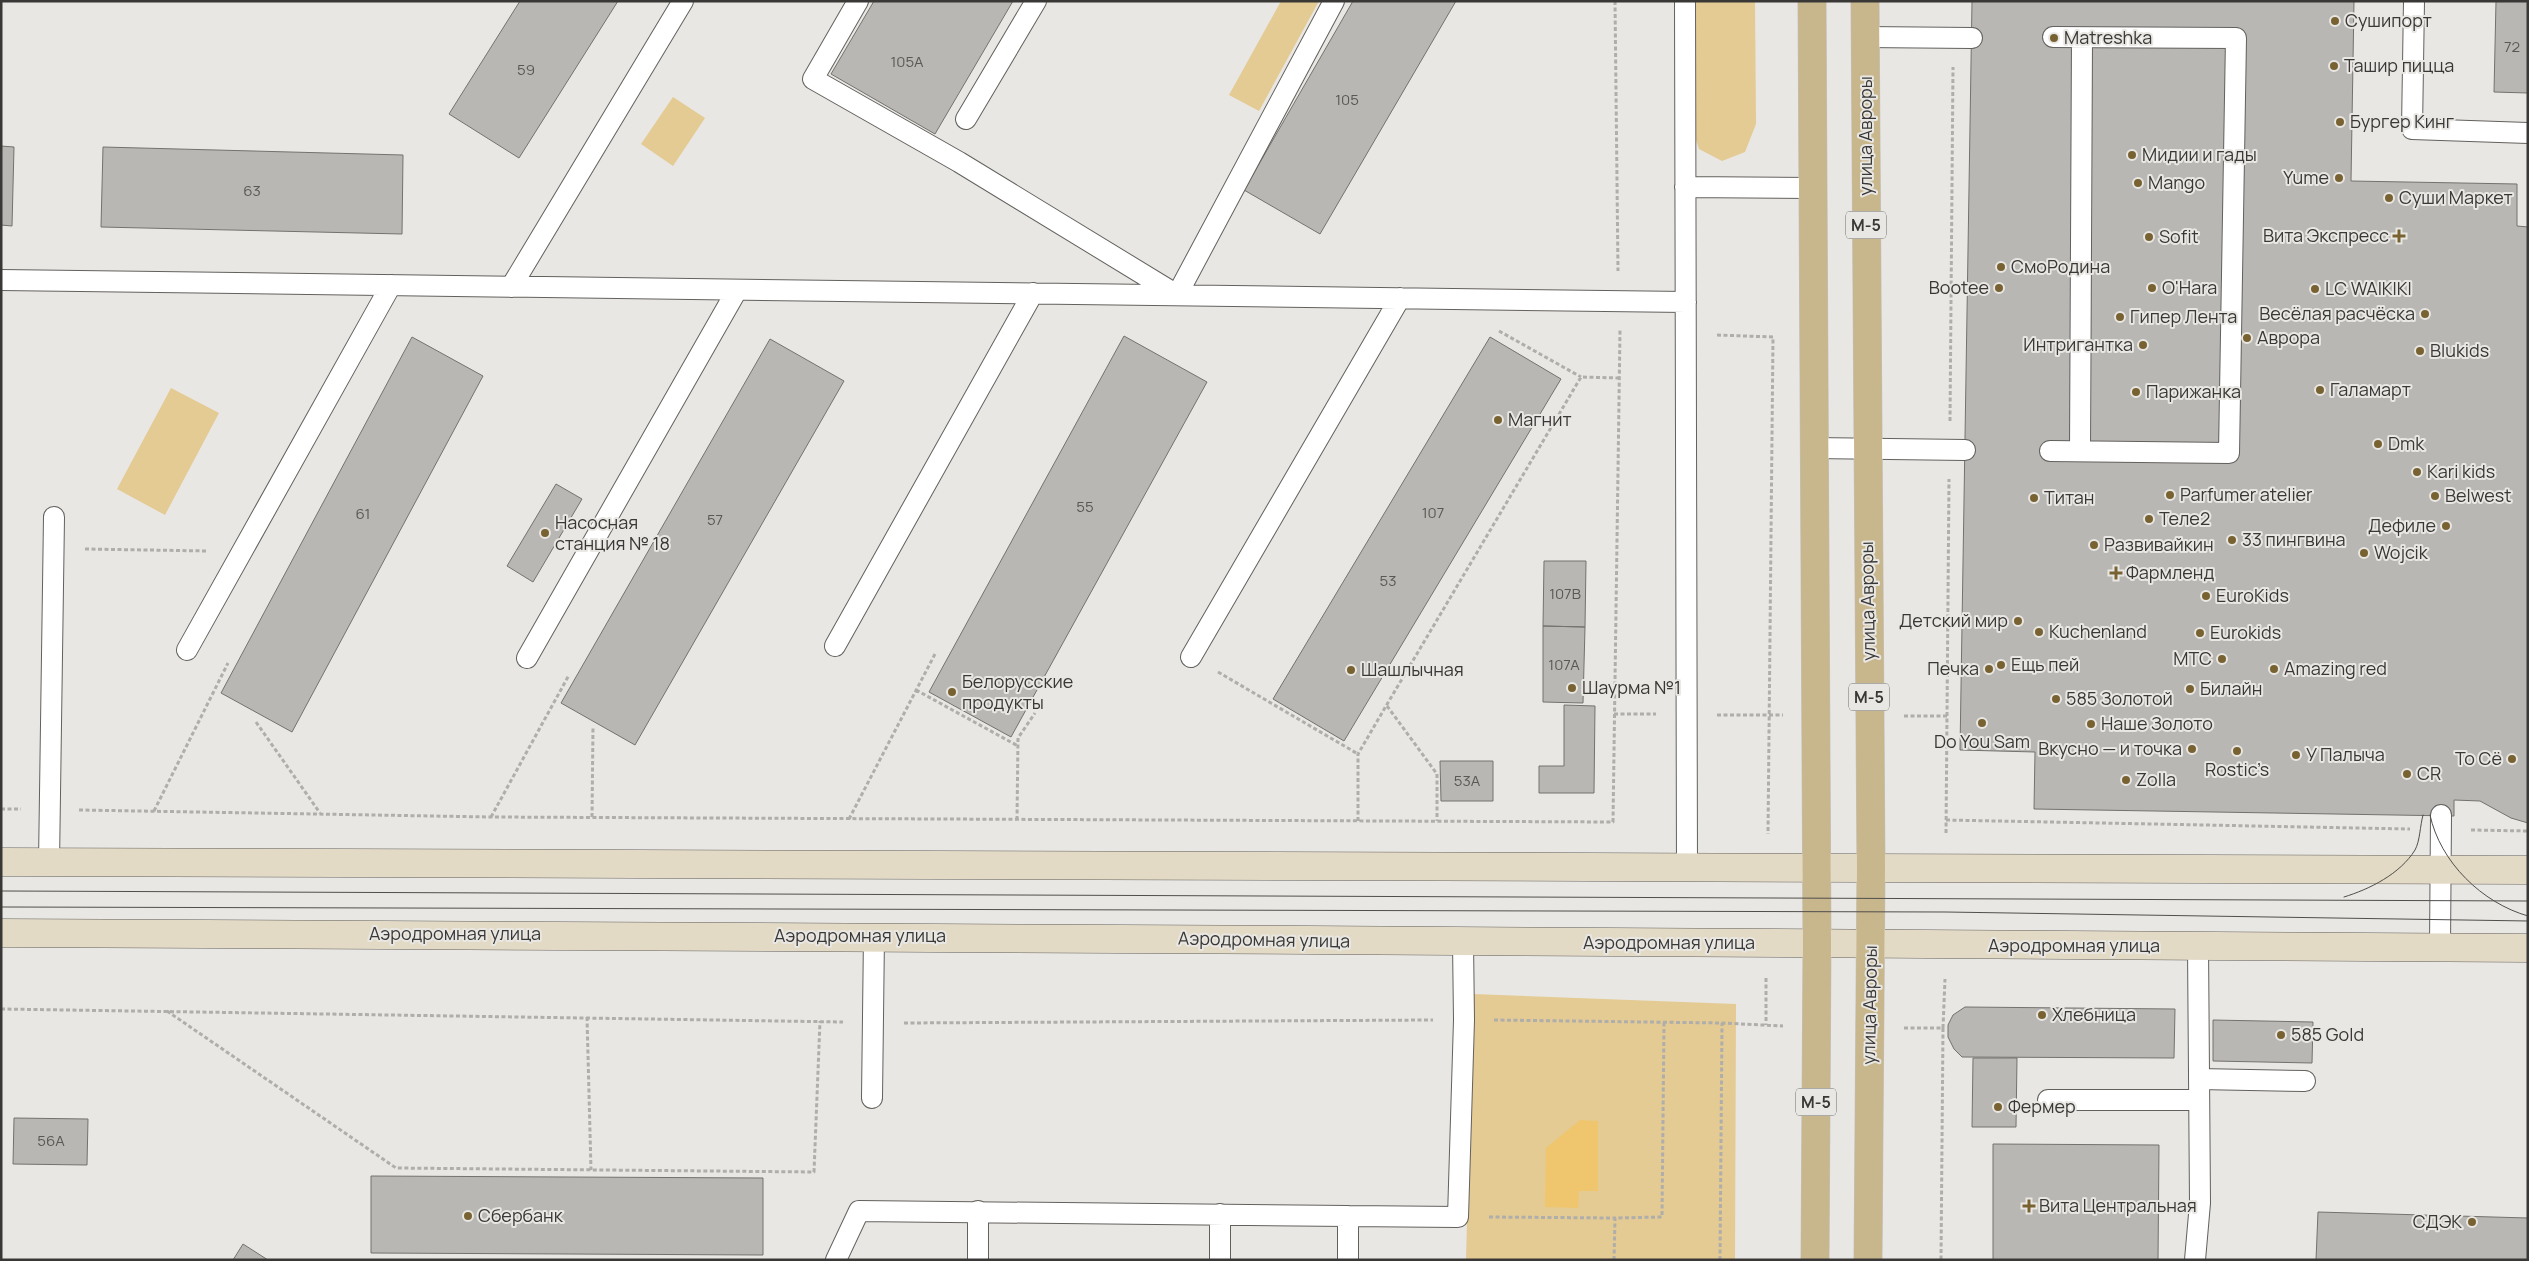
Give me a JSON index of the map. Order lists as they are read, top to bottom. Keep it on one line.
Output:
{"streets":{"main road":["улица Авроры","М-5","Аэродромная улица"]},"crossings":[["улица Авроры","Аэродромная улица"],["М-5","Аэродромная улица"]],"places":{"other":["Сушипорт","Matreshka","Ташир пицца","Бургер Кинг","Мидии и гады","Yume","Mango","Суши Маркет","Sofit","СмоРодина","Bootee","O'Hara","LC WAIKIKI","Весёлая расчёска","Гипер Лента","Аврора","Интригантка","Blukids","Галамарт","Парижанка","Магнит","Dmk","Kari kids","Parfumer atelier","Belwest","Титан","Теле2","Дефиле","Насосная станция № 18","33 пингвина","Развивайкин","Wojcik","EuroKids","Детский мир","Kuchenland","Eurokids","МТС","Ещь пей","Печка","Amazing red","Шашлычная","Шаурма №1","Билайн","Белорусские продукты","585 Золотой","Do You Sam","Наше Золото","Вкусно — и точка","Rostic’s","У Палыча","То Сё","CR","Zolla","Хлебница","585 Gold","Фермер","Сбербанк","СДЭК"],"health":["Вита Экспресс","Фармленд","Вита Центральная"]},"house_numbers":["72","105А","59","105","63","55","107","61","57","53","107В","107А","53А","56А"]}
